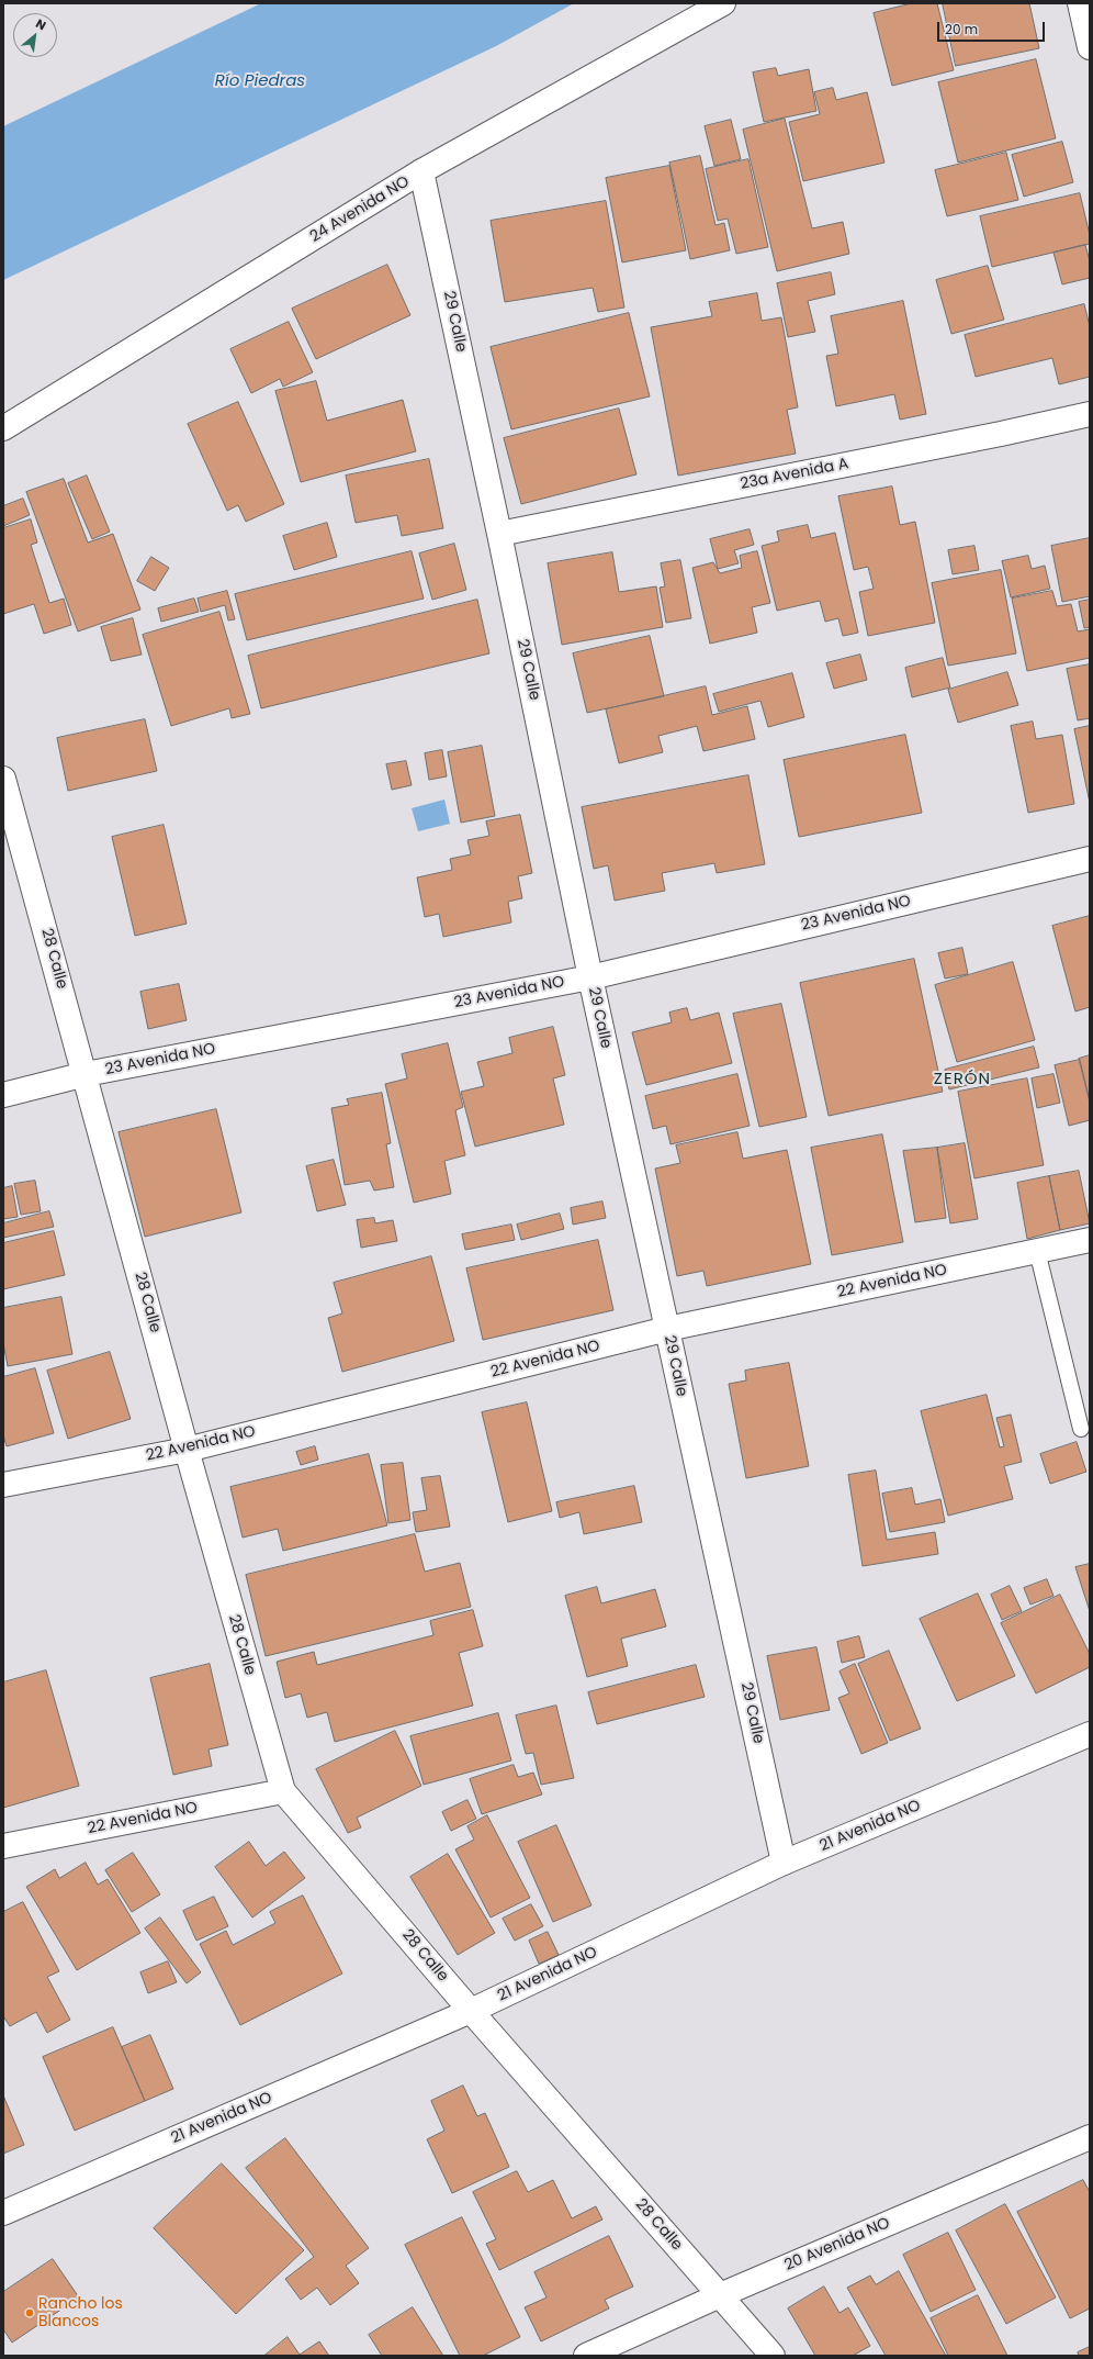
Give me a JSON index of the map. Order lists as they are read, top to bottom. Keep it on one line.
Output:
{"streets":{"street":["24 Avenida NO","29 Calle","23a Avenida A","23 Avenida NO","28 Calle","22 Avenida NO","21 Avenida NO","20 Avenida NO"]},"crossings":[["24 Avenida NO","29 Calle"],["29 Calle","23a Avenida A"],["29 Calle","23 Avenida NO"],["29 Calle","22 Avenida NO"],["29 Calle","21 Avenida NO"],["23 Avenida NO","28 Calle"],["28 Calle","22 Avenida NO"],["28 Calle","21 Avenida NO"],["28 Calle","20 Avenida NO"]],"districts":["ZERÓN"],"water":["Río Piedras"],"places":["Rancho los Blancos"],"scale_bar":"20 m","north":"top right"}
